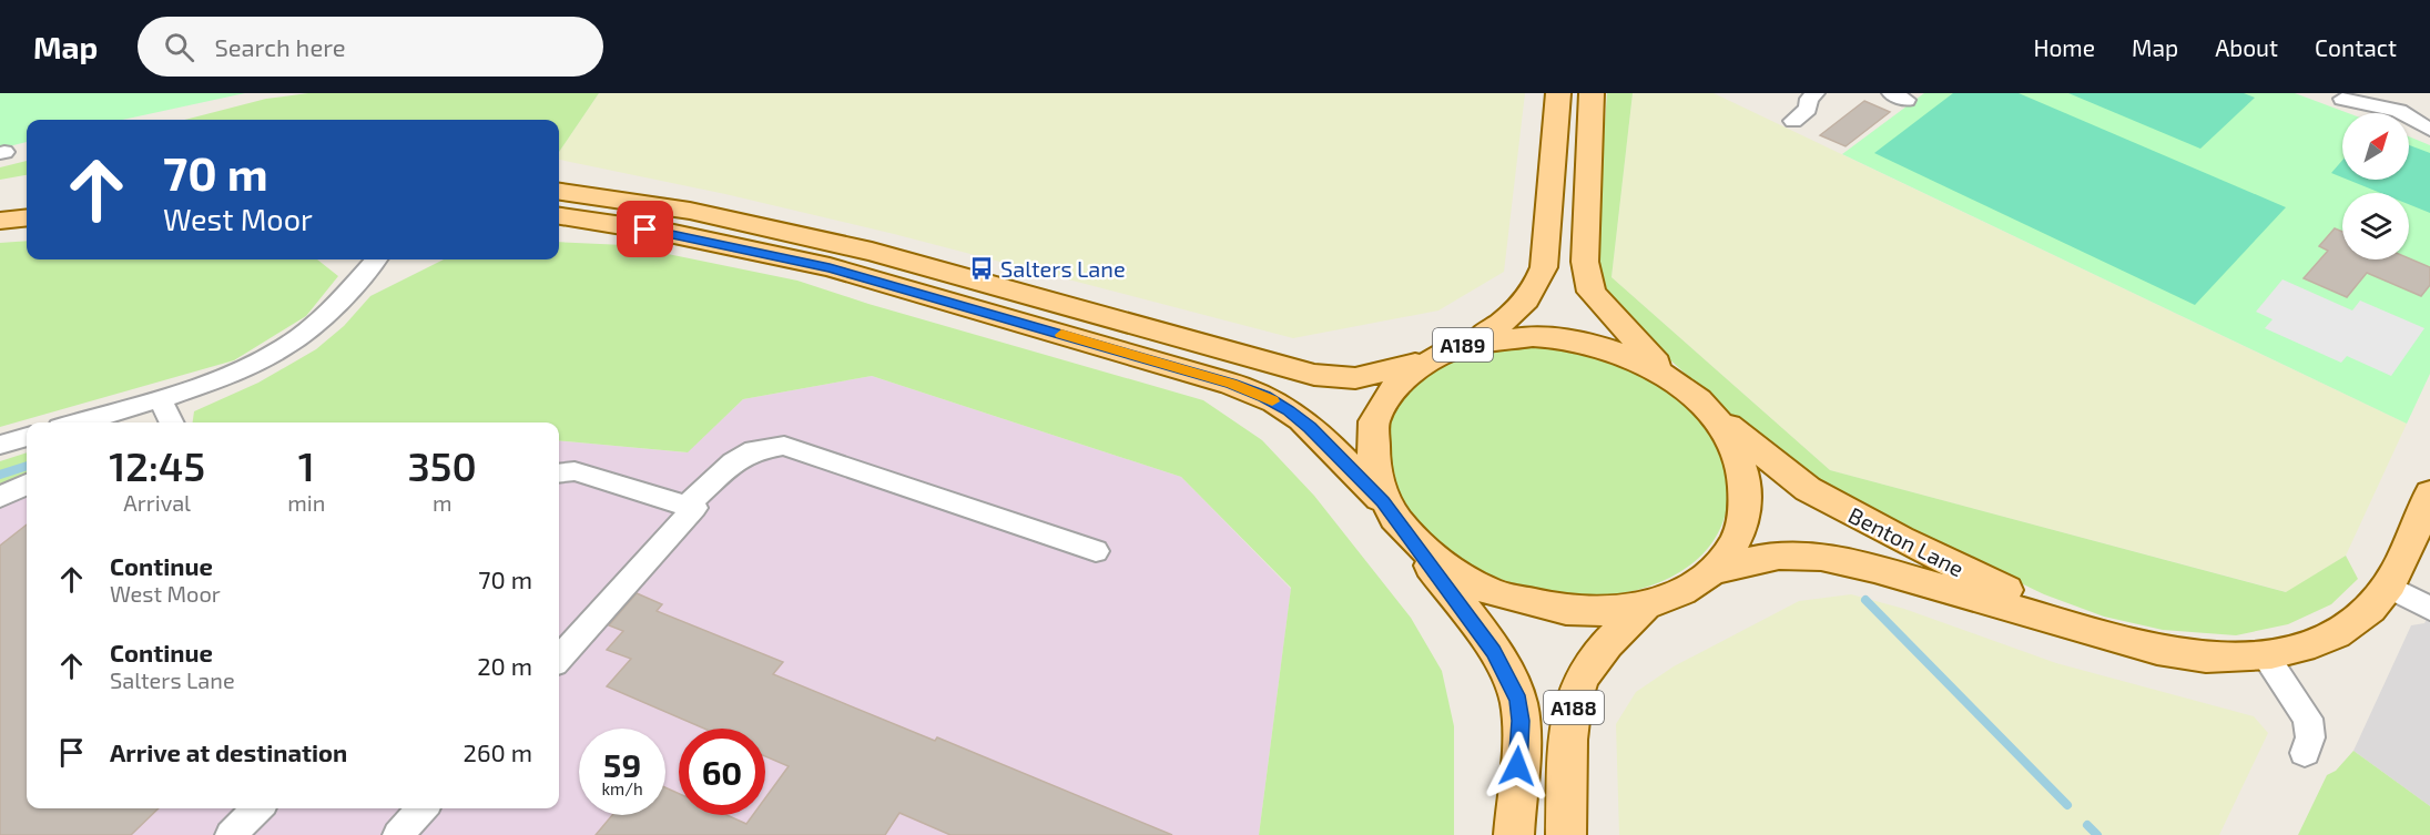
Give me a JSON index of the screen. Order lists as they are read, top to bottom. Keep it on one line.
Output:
{"streets":{"main road":["A189","Benton Lane","A188"]},"crossings":[["A189","Benton Lane"],["A189","A188"]],"places":{"bus stop":["Salters Lane"]},"north":"top right","page":{"header":"Map","search":"Search here","nav":["Home","Map","About","Contact"],"turn":["70 m","West Moor"],"eta":["12:45","Arrival","1","min","350","m"],"list":[{"name":"Continue","note":"West Moor","value":"70 m"},{"name":"Continue","note":"Salters Lane","value":"20 m"},{"name":"Arrive at destination","value":"260 m"}],"speed":"59 km/h","limit":"60"}}
